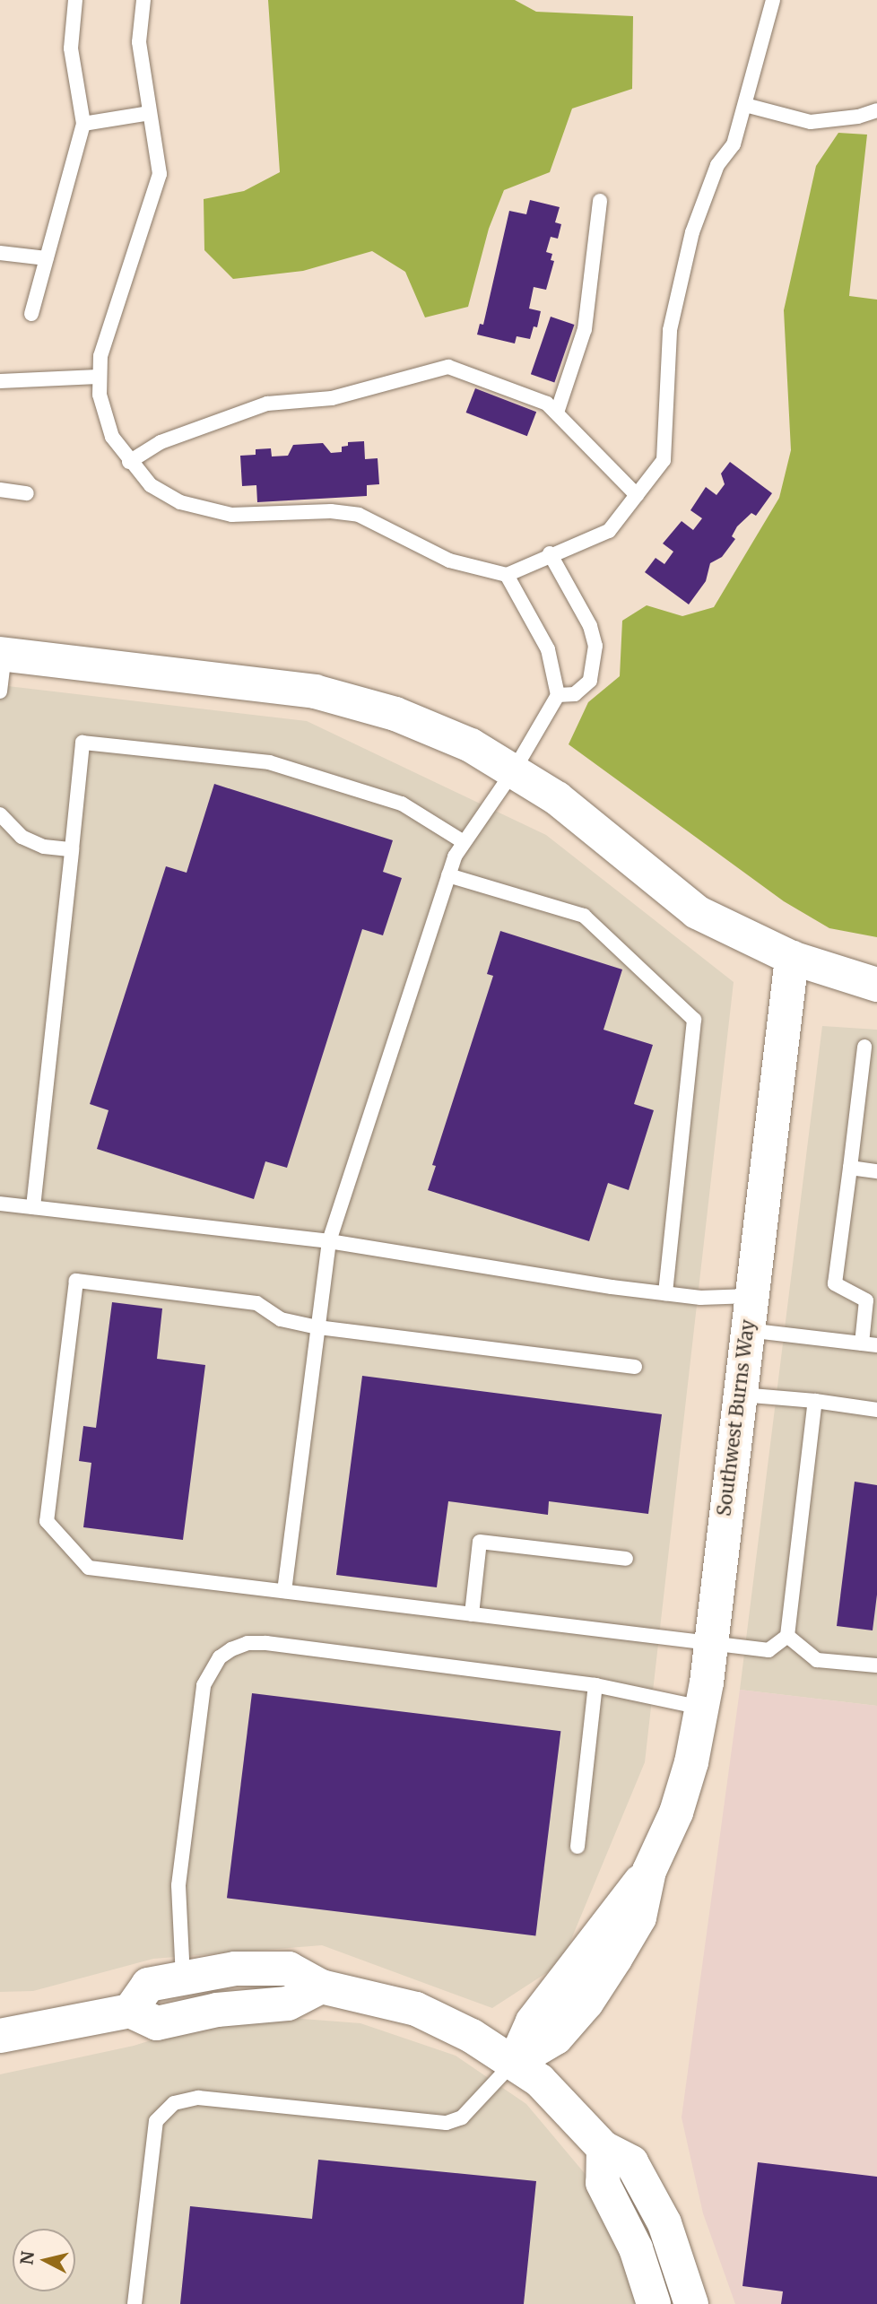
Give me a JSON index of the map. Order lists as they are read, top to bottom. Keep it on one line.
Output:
{"streets":{"street":["Southwest Burns Way"]},"north":"left"}
